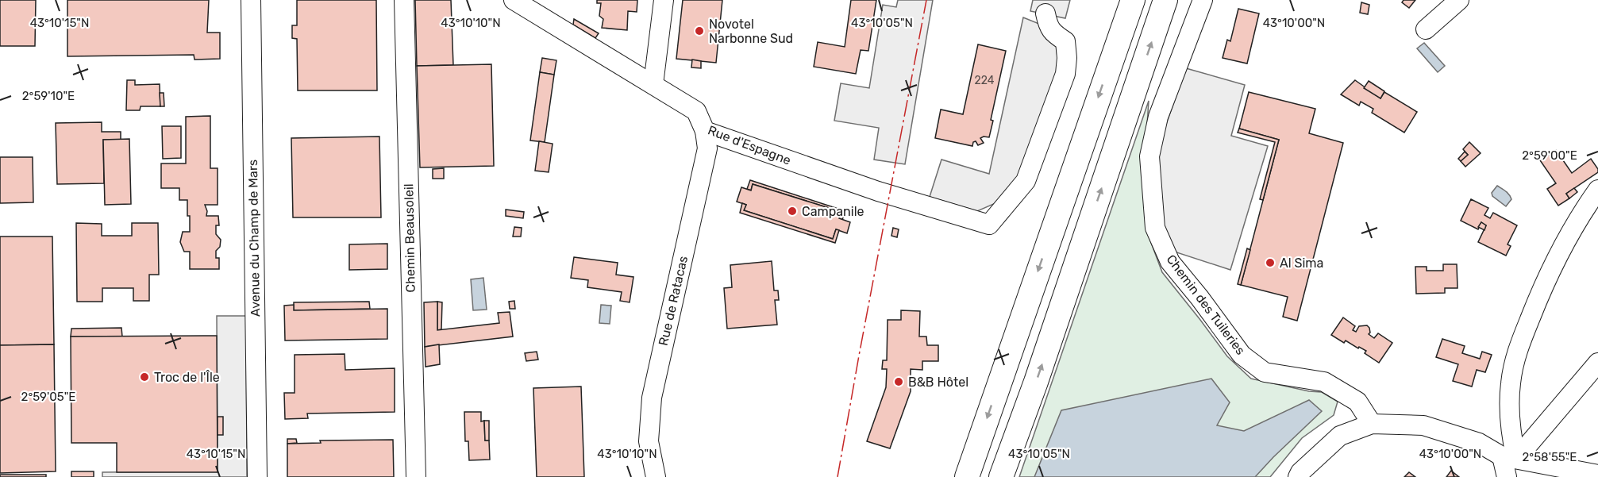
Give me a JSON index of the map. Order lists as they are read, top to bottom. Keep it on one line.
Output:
{"streets":{"street":["Rue d'Espagne","Avenue du Champ de Mars","Chemin Beausoleil","Rue de Ratacas","Chemin des Tuileries"]},"crossings":[["Rue d'Espagne","Rue de Ratacas"]],"places":["Novotel Narbonne Sud","Campanile","Al Sima","Troc de l'Île","B&B Hôtel"],"house_numbers":["224"],"coordinates":["43°10'15\"N","43°10'10\"N","43°10'05\"N","43°10'00\"N","2°59'10\"E","2°59'00\"E","2°59'05\"E","2°58'55\"E"]}
